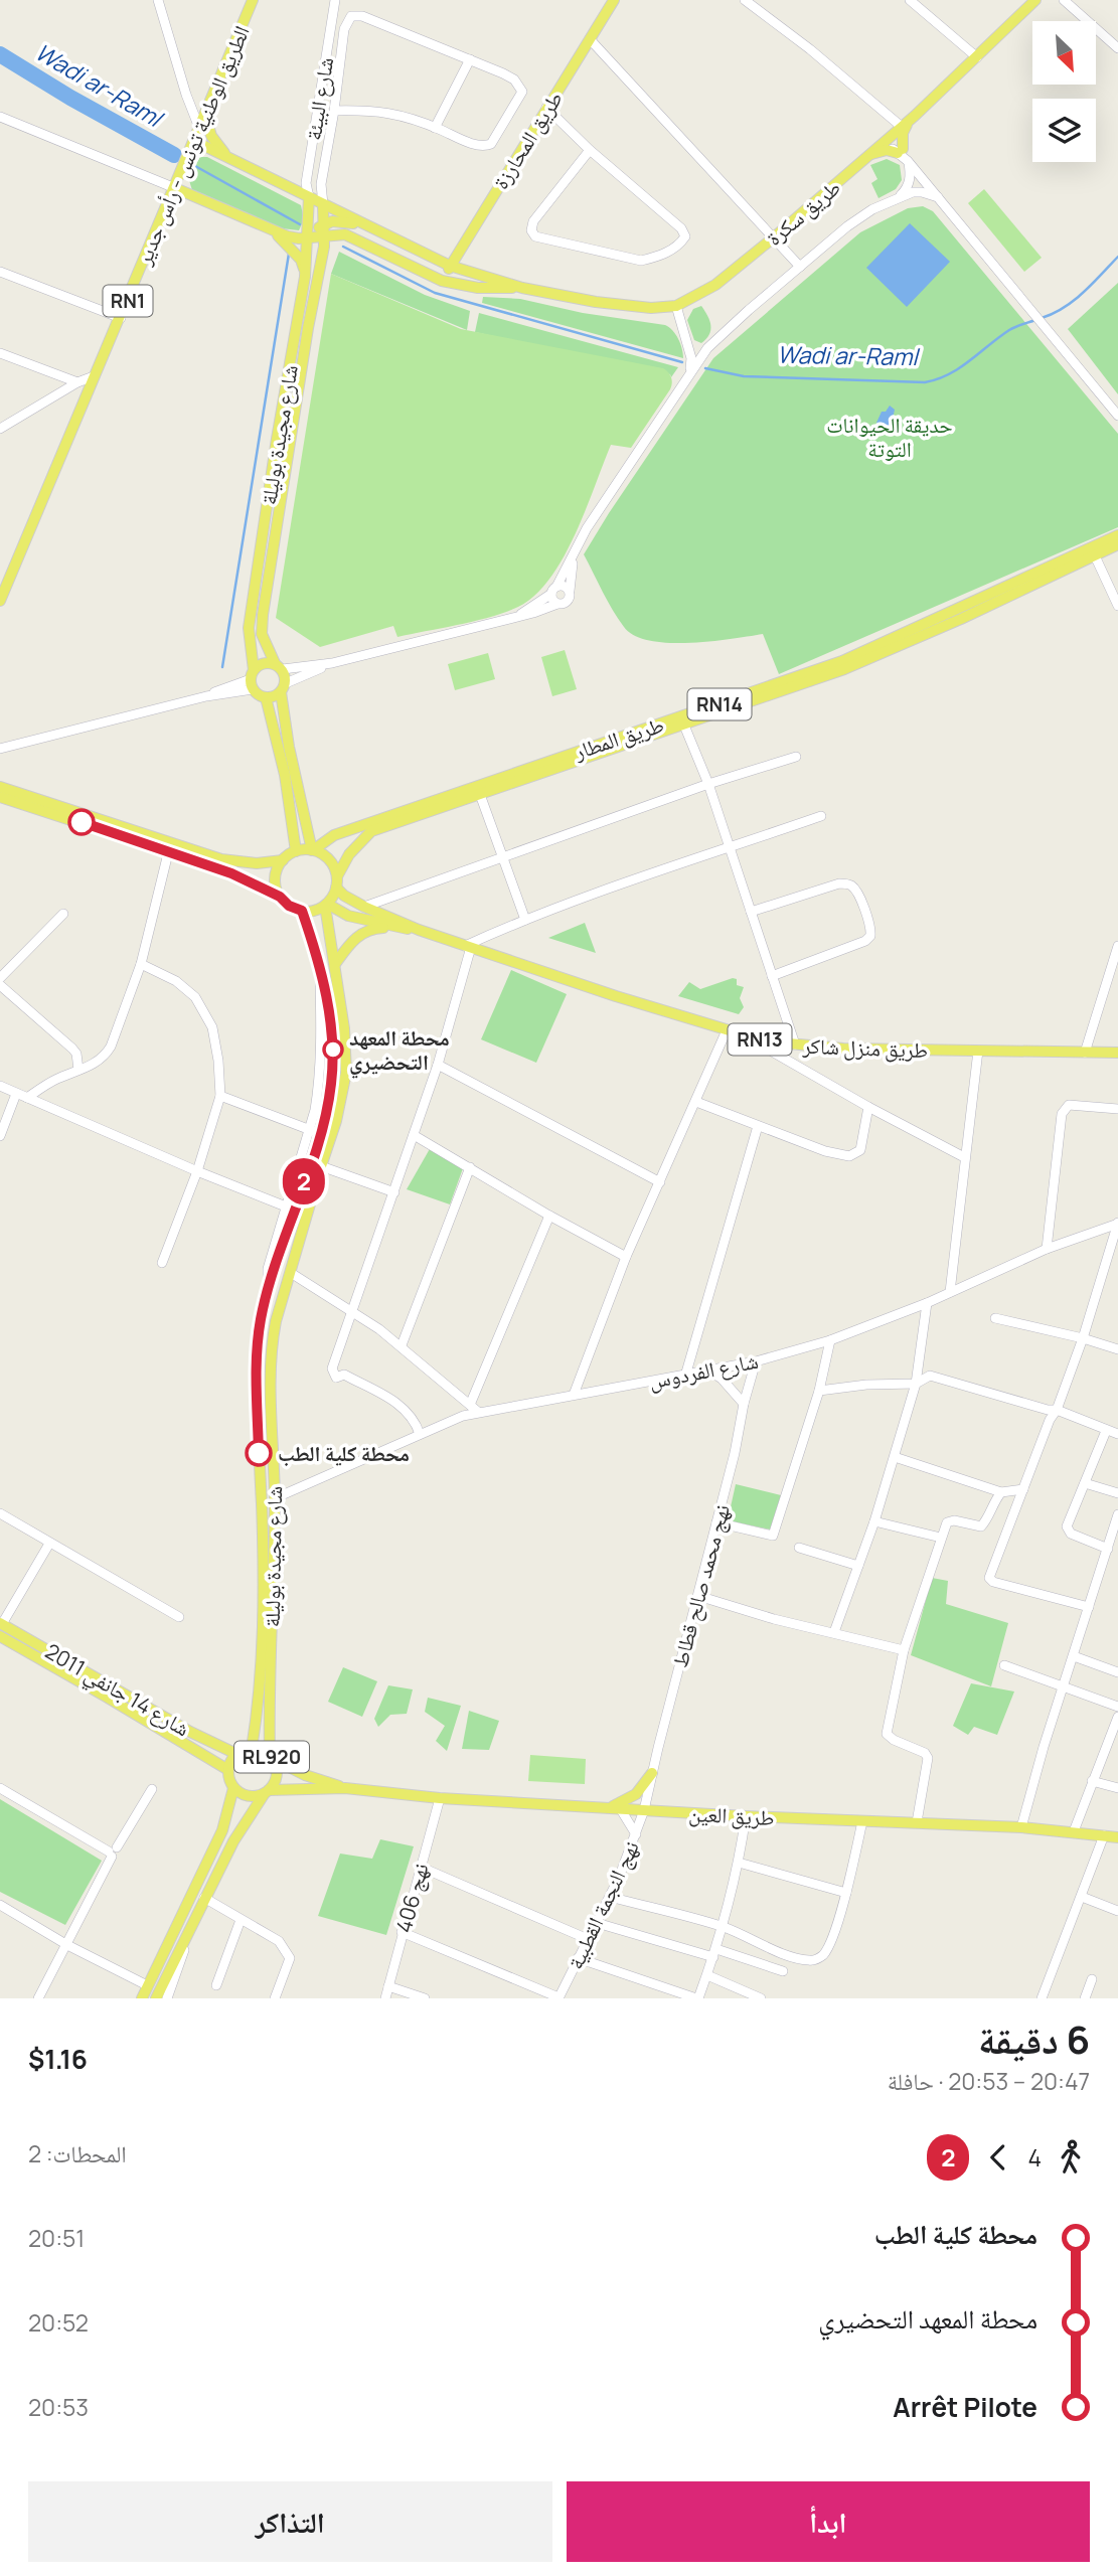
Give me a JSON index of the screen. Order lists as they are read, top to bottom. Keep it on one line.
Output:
{"streets":{"main road":["طريق المحارزة","الطريق الوطنية تونس - رأس جدير","طريق سكرة","RN1","شارع مجيدة بوليلة","RN14","طريق المطار","RN13","طريق منزل شاكر","شارع 14 جانفي 2011","RL920","طريق العين"],"street":["شارع البيئة","شارع الفردوس","نهج محمد صالح قطاط","نهج 406","نهج النجمة القطبية"]},"crossings":[["شارع البيئة","شارع مجيدة بوليلة"],["شارع مجيدة بوليلة","طريق المطار"],["شارع مجيدة بوليلة","طريق منزل شاكر"],["شارع مجيدة بوليلة","شارع الفردوس"],["شارع مجيدة بوليلة","شارع 14 جانفي 2011"],["شارع مجيدة بوليلة","RL920"],["شارع مجيدة بوليلة","طريق العين"],["طريق المطار","طريق منزل شاكر"],["شارع الفردوس","نهج محمد صالح قطاط"],["نهج محمد صالح قطاط","طريق العين"],["نهج محمد صالح قطاط","نهج النجمة القطبية"],["شارع 14 جانفي 2011","RL920"],["شارع 14 جانفي 2011","طريق العين"],["RL920","طريق العين"],["طريق العين","نهج 406"],["طريق العين","نهج النجمة القطبية"]],"water":["Wadi ar-Raml"],"parks":["حديقة الحيوانات التوتة"],"places":["محطة المعهد التحضيري","محطة كلية الطب"],"lines":["bus line 2"],"north":"bottom right","page":{"on_map":"2","heading":["6 دقيقة","20:47 – 20:53 · حافلة","$1.16"],"legs":["4","2","المحطات: 2"],"list":[{"name":"محطة كلية الطب","value":"20:51"},{"name":"محطة المعهد التحضيري","value":"20:52"},{"name":"Arrêt Pilote","value":"20:53"}],"buttons":["ابدأ","التذاكر"]}}
